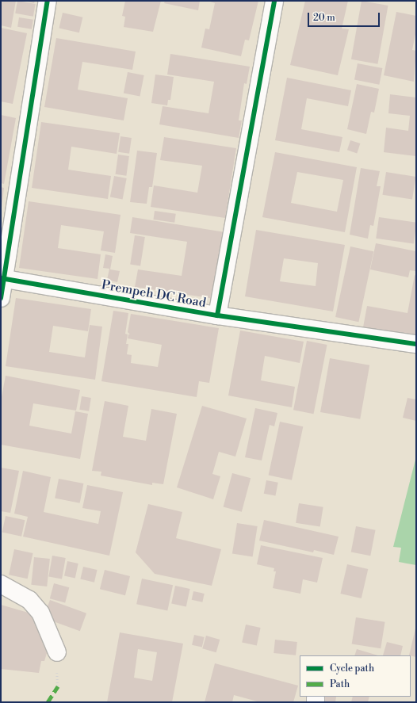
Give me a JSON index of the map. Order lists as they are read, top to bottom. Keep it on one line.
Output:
{"streets":{"street":["Prempeh DC Road"]},"legend":["Cycle path","Path"],"scale_bar":"20 m"}
